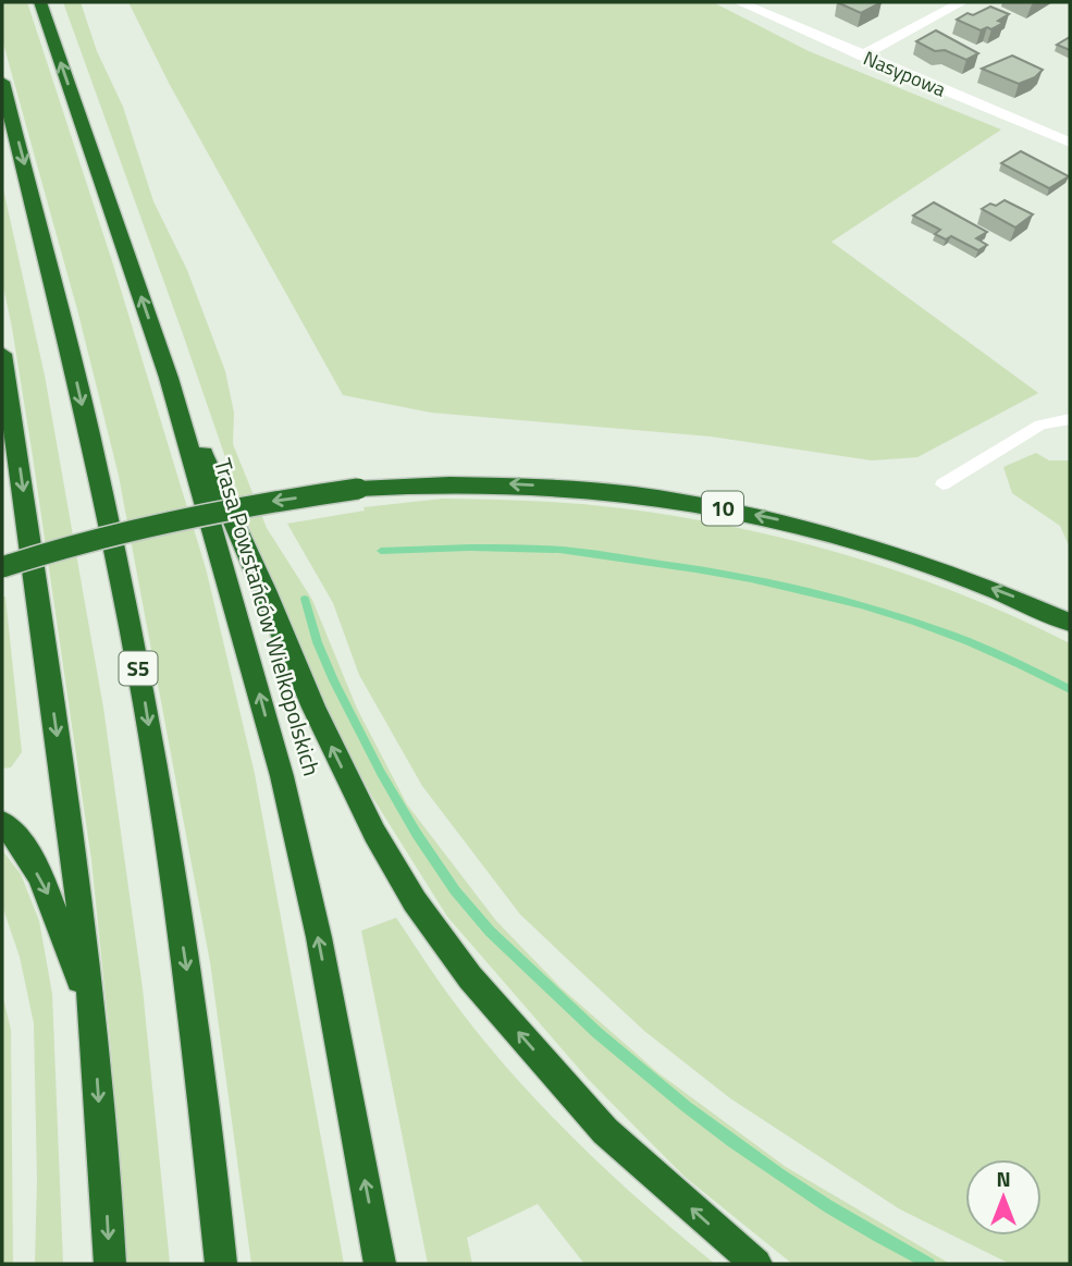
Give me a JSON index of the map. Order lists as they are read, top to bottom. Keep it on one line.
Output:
{"streets":{"highway":["10","Trasa Powstańców Wielkopolskich","S5"],"street":["Nasypowa"]},"north":"top"}
